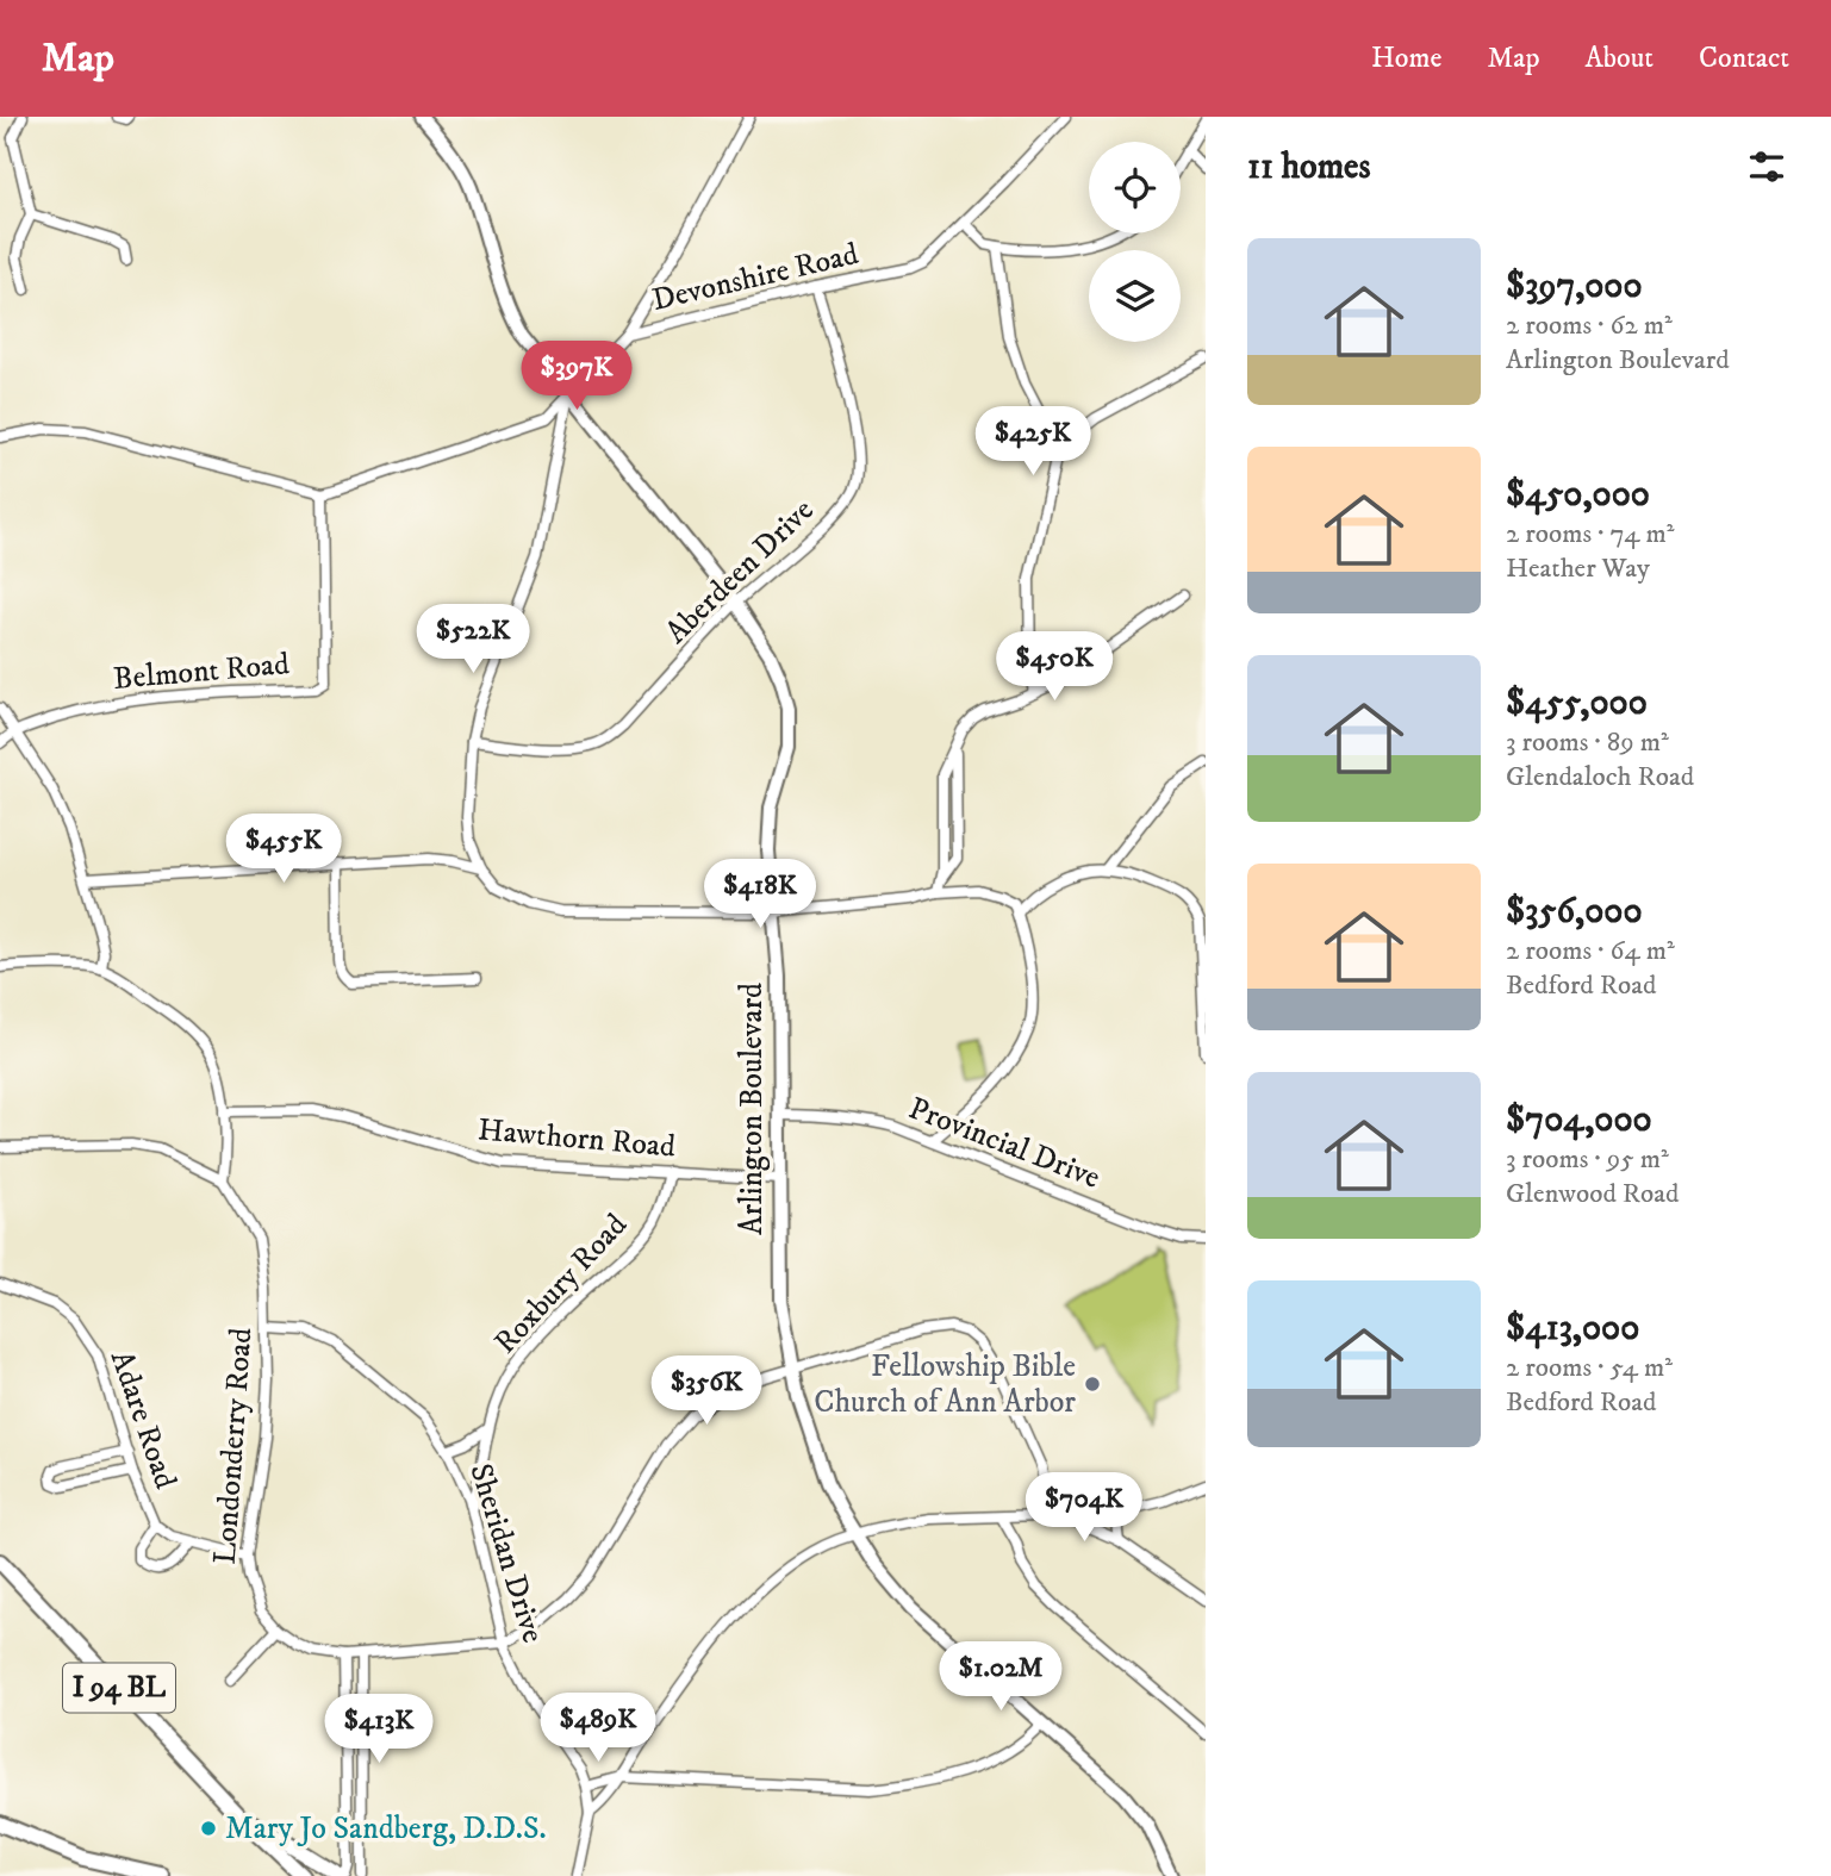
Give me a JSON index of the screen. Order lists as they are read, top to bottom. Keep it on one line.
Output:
{"streets":{"main road":["I 94 BL"],"street":["Devonshire Road","Aberdeen Drive","Belmont Road","Arlington Boulevard","Hawthorn Road","Provincial Drive","Roxbury Road","Adare Road","Londonderry Road","Sheridan Drive"]},"crossings":[["Devonshire Road","Aberdeen Drive"],["Devonshire Road","Belmont Road"],["Devonshire Road","Arlington Boulevard"],["Aberdeen Drive","Arlington Boulevard"],["Arlington Boulevard","Hawthorn Road"],["Arlington Boulevard","Provincial Drive"],["Hawthorn Road","Roxbury Road"],["Roxbury Road","Sheridan Drive"],["Adare Road","Londonderry Road"],["Londonderry Road","Sheridan Drive"]],"places":["Fellowship Bible Church of Ann Arbor","Mary Jo Sandberg, D.D.S."],"page":{"header":"Map","nav":["Home","Map","About","Contact"],"heading":"11 homes","list":[{"name":"$397,000","note":"2 rooms · 62 m² · Arlington Boulevard"},{"name":"$450,000","note":"2 rooms · 74 m² · Heather Way"},{"name":"$455,000","note":"3 rooms · 89 m² · Glendaloch Road"},{"name":"$356,000","note":"2 rooms · 64 m² · Bedford Road"},{"name":"$704,000","note":"3 rooms · 95 m² · Glenwood Road"},{"name":"$413,000","note":"2 rooms · 54 m² · Bedford Road"}],"price":["$397K","$425K","$522K","$450K","$455K","$418K","$356K","$704K","$1.02M","$489K","$413K"]}}
